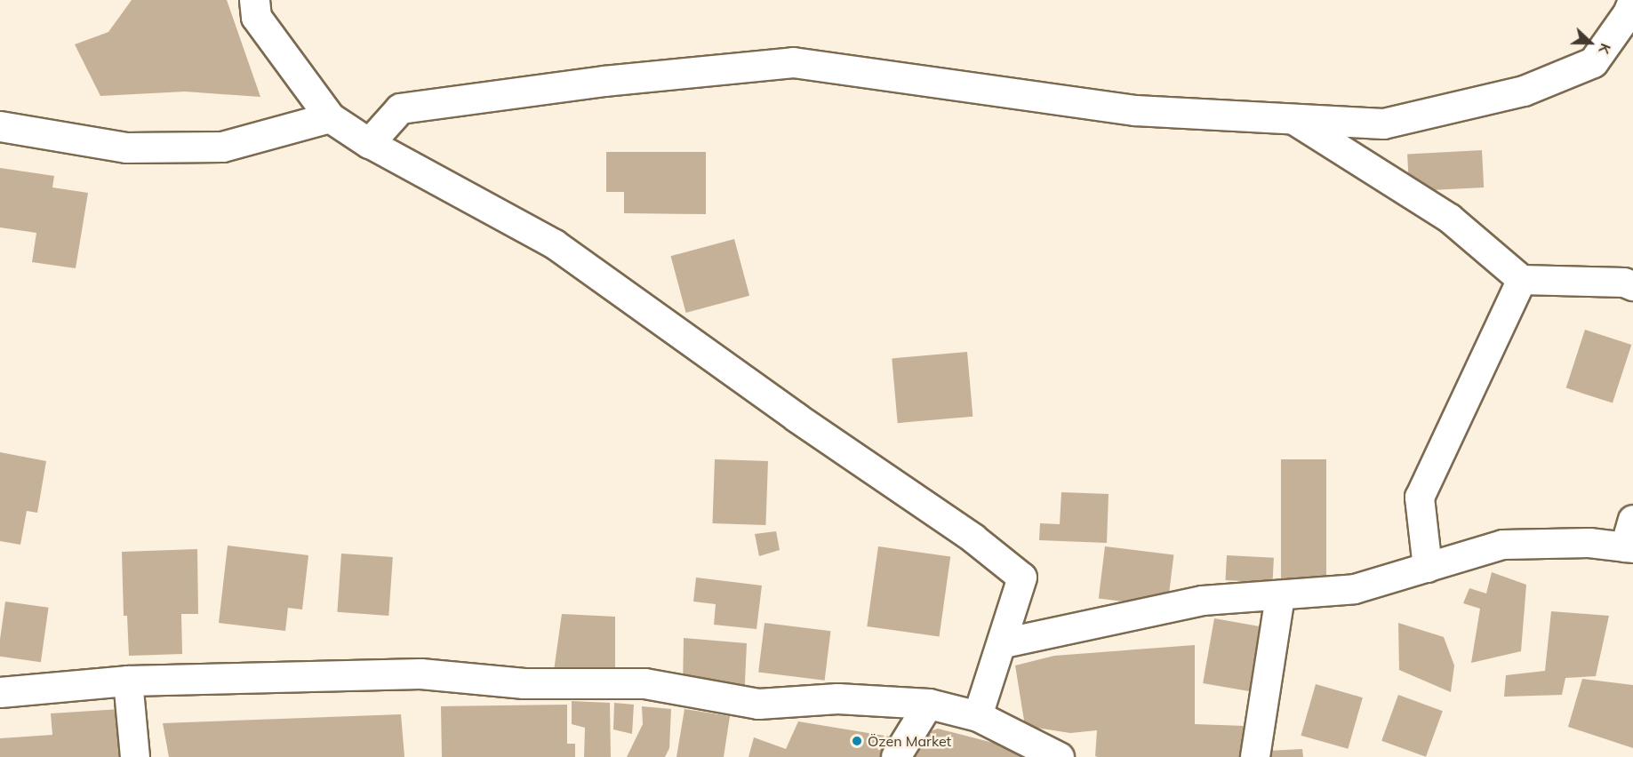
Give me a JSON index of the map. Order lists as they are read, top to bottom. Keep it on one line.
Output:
{"places":["Özen Market"],"north":"right"}
